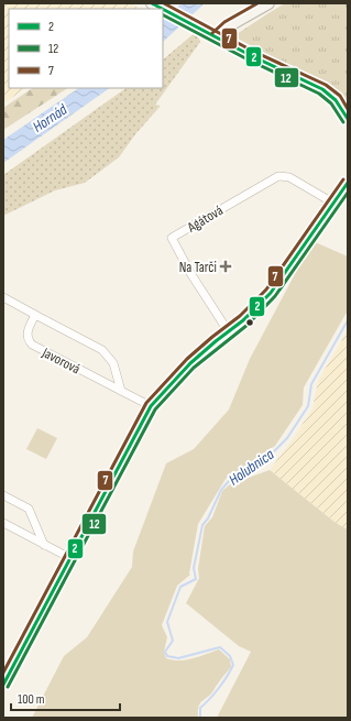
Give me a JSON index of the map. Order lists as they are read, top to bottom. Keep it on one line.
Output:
{"streets":{"street":["Agátová","Javorová"]},"water":["Hornád","Holubnica"],"places":{"health":["Na Tarči"]},"lines":["transit line 2","transit line 7","transit line 12"],"legend":["2","12","7"],"scale_bar":"100 m"}
